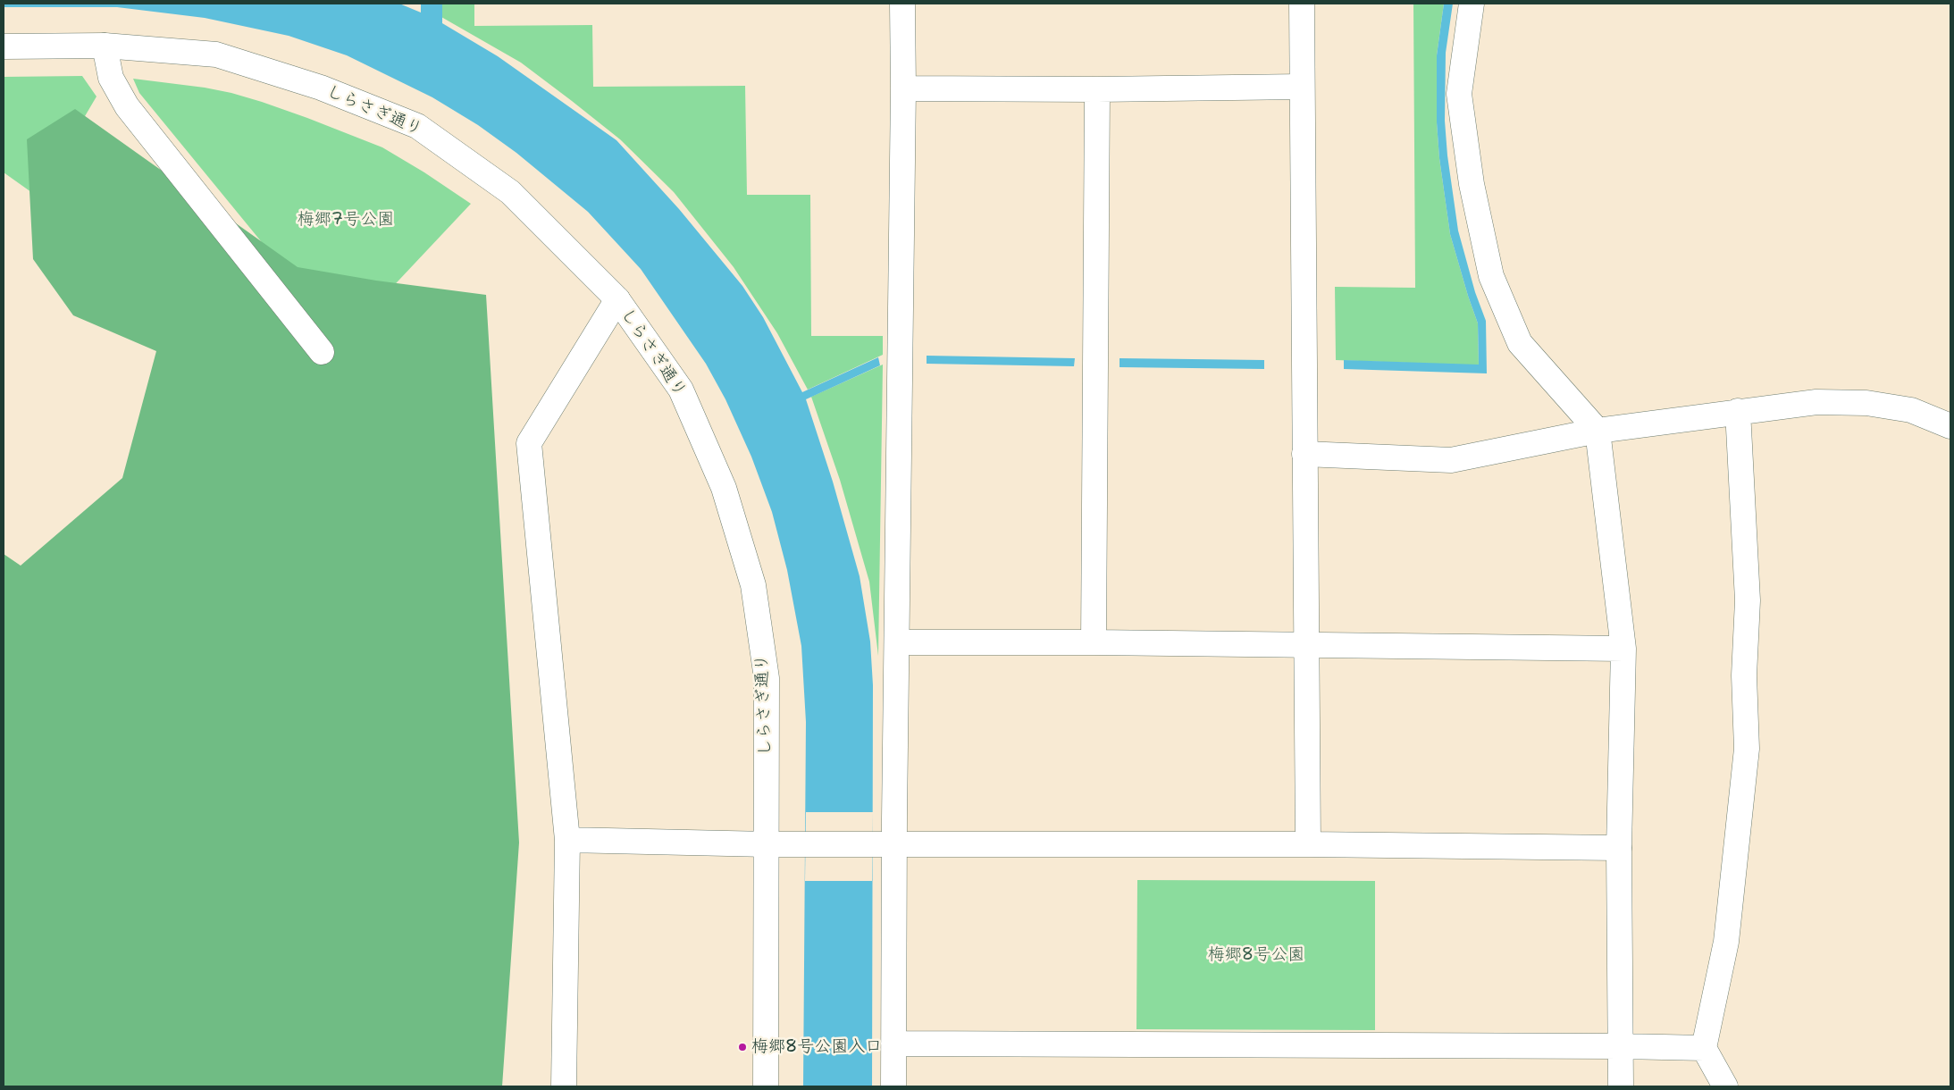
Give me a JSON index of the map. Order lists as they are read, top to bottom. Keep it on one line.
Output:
{"streets":{"street":["しらさぎ通り"]},"parks":["梅郷7号公園","梅郷8号公園"],"places":["梅郷8号公園入口"]}
